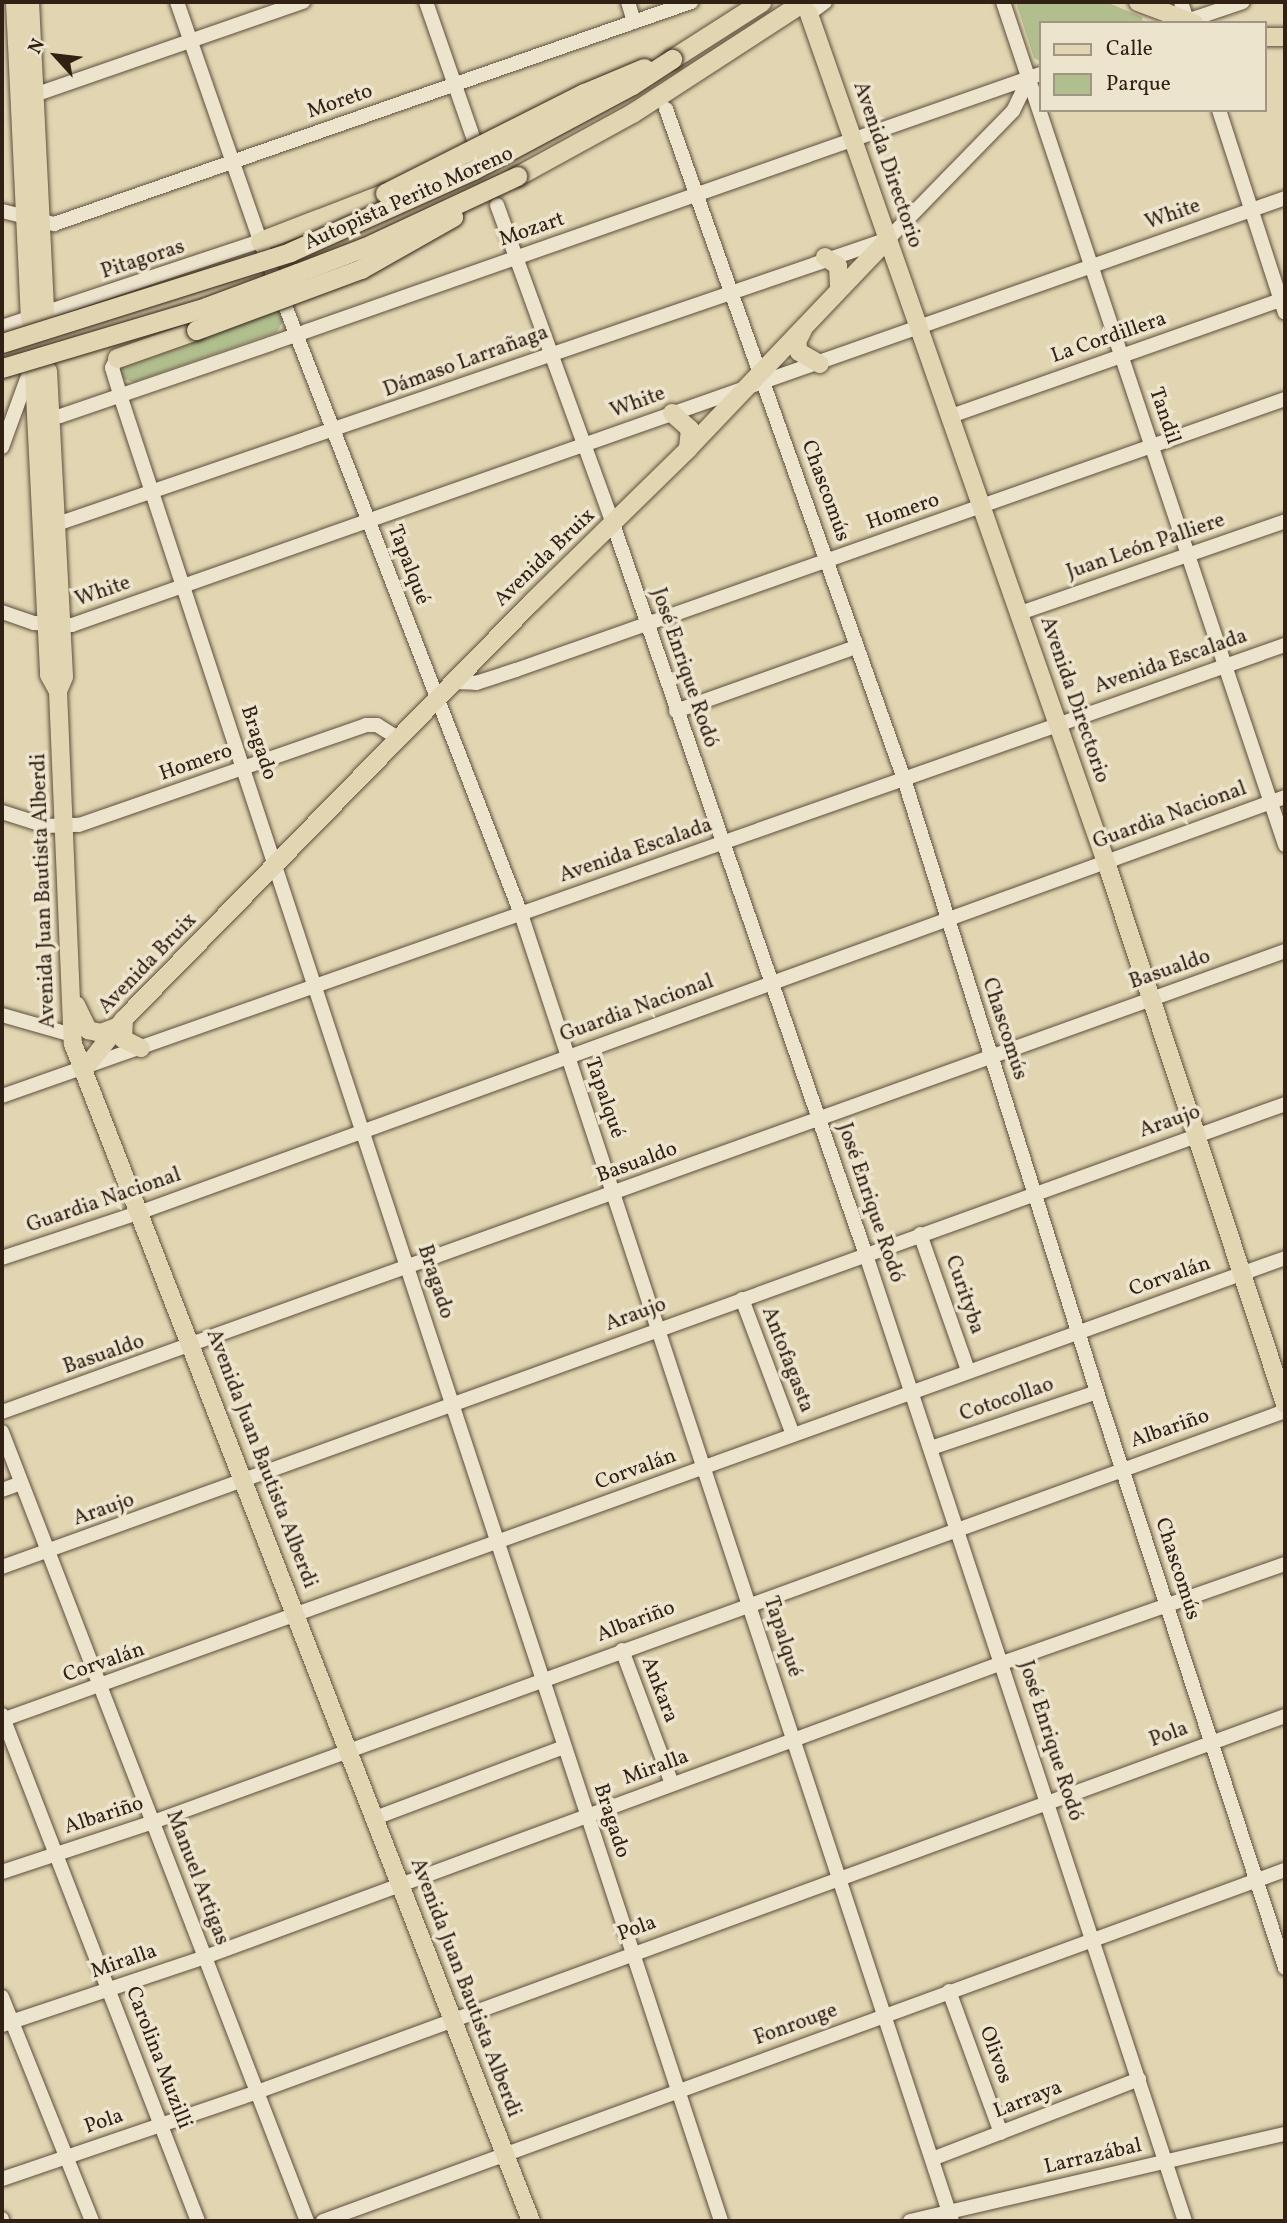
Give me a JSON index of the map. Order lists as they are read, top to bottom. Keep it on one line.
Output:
{"streets":{"highway":["Autopista Perito Moreno"],"main road":["Avenida Directorio","Avenida Bruix","Avenida Juan Bautista Alberdi"],"street":["Moreto","White","Mozart","Pitagoras","La Cordillera","Dámaso Larrañaga","Tandil","Chascomús","Homero","Juan León Palliere","Tapalqué","Avenida Escalada","José Enrique Rodó","Bragado","Guardia Nacional","Basualdo","Araujo","Corvalán","Curityba","Antofagasta","Cotocollao","Albariño","Ankara","Pola","Miralla","Manuel Artigas","Fonrouge","Olivos","Carolina Muzilli","Larraya","Larrazábal"]},"crossings":[["Moreto","Tapalqué"],["Avenida Directorio","Autopista Perito Moreno"],["Avenida Directorio","White"],["Avenida Directorio","Mozart"],["Avenida Directorio","La Cordillera"],["Avenida Directorio","Dámaso Larrañaga"],["Avenida Directorio","Homero"],["Avenida Directorio","Juan León Palliere"],["Avenida Directorio","Avenida Bruix"],["Avenida Directorio","Avenida Escalada"],["Avenida Directorio","Guardia Nacional"],["Avenida Directorio","Basualdo"],["Avenida Directorio","Araujo"],["Avenida Directorio","Corvalán"],["White","Tandil"],["White","Chascomús"],["White","Avenida Bruix"],["White","Tapalqué"],["White","José Enrique Rodó"],["White","Bragado"],["White","Avenida Juan Bautista Alberdi"],["Mozart","Tandil"],["Mozart","Chascomús"],["Mozart","Avenida Bruix"],["Mozart","Tapalqué"],["Mozart","José Enrique Rodó"],["Mozart","Bragado"],["Mozart","Avenida Juan Bautista Alberdi"],["Pitagoras","Tapalqué"],["La Cordillera","Tandil"],["Dámaso Larrañaga","Chascomús"],["Dámaso Larrañaga","Avenida Bruix"],["Dámaso Larrañaga","Tapalqué"],["Dámaso Larrañaga","José Enrique Rodó"],["Dámaso Larrañaga","Bragado"],["Dámaso Larrañaga","Avenida Juan Bautista Alberdi"],["Tandil","Homero"],["Tandil","Juan León Palliere"],["Tandil","Avenida Bruix"],["Tandil","Avenida Escalada"],["Tandil","Guardia Nacional"],["Chascomús","Homero"],["Chascomús","Avenida Bruix"],["Chascomús","Avenida Escalada"],["Chascomús","Guardia Nacional"],["Chascomús","Basualdo"],["Chascomús","Araujo"],["Chascomús","Corvalán"],["Chascomús","Cotocollao"],["Chascomús","Albariño"],["Chascomús","Pola"],["Chascomús","Miralla"],["Chascomús","Fonrouge"],["Homero","Avenida Bruix"],["Homero","José Enrique Rodó"],["Homero","Bragado"],["Homero","Avenida Juan Bautista Alberdi"],["Avenida Bruix","Tapalqué"],["Avenida Bruix","Avenida Escalada"],["Avenida Bruix","José Enrique Rodó"],["Avenida Bruix","Bragado"],["Avenida Bruix","Avenida Juan Bautista Alberdi"],["Tapalqué","Avenida Escalada"],["Tapalqué","Guardia Nacional"],["Tapalqué","Basualdo"],["Tapalqué","Araujo"],["Tapalqué","Corvalán"],["Tapalqué","Albariño"],["Tapalqué","Pola"],["Tapalqué","Miralla"],["Tapalqué","Fonrouge"],["Tapalqué","Larraya"],["Tapalqué","Larrazábal"],["Avenida Escalada","José Enrique Rodó"],["Avenida Escalada","Bragado"],["Avenida Escalada","Avenida Juan Bautista Alberdi"],["José Enrique Rodó","Guardia Nacional"],["José Enrique Rodó","Basualdo"],["José Enrique Rodó","Araujo"],["José Enrique Rodó","Corvalán"],["José Enrique Rodó","Cotocollao"],["José Enrique Rodó","Albariño"],["José Enrique Rodó","Pola"],["José Enrique Rodó","Miralla"],["José Enrique Rodó","Fonrouge"],["José Enrique Rodó","Larraya"],["José Enrique Rodó","Larrazábal"],["Bragado","Guardia Nacional"],["Bragado","Basualdo"],["Bragado","Araujo"],["Bragado","Corvalán"],["Bragado","Albariño"],["Bragado","Pola"],["Bragado","Miralla"],["Bragado","Fonrouge"],["Guardia Nacional","Avenida Juan Bautista Alberdi"],["Avenida Juan Bautista Alberdi","Basualdo"],["Avenida Juan Bautista Alberdi","Araujo"],["Avenida Juan Bautista Alberdi","Corvalán"],["Avenida Juan Bautista Alberdi","Albariño"],["Avenida Juan Bautista Alberdi","Pola"],["Avenida Juan Bautista Alberdi","Miralla"],["Avenida Juan Bautista Alberdi","Fonrouge"],["Araujo","Curityba"],["Araujo","Antofagasta"],["Araujo","Manuel Artigas"],["Corvalán","Curityba"],["Corvalán","Antofagasta"],["Corvalán","Manuel Artigas"],["Corvalán","Carolina Muzilli"],["Albariño","Ankara"],["Albariño","Manuel Artigas"],["Albariño","Carolina Muzilli"],["Ankara","Miralla"],["Pola","Manuel Artigas"],["Pola","Carolina Muzilli"],["Miralla","Manuel Artigas"],["Miralla","Carolina Muzilli"],["Fonrouge","Olivos"],["Olivos","Larraya"]],"legend":["Calle","Parque"],"north":"top left"}
